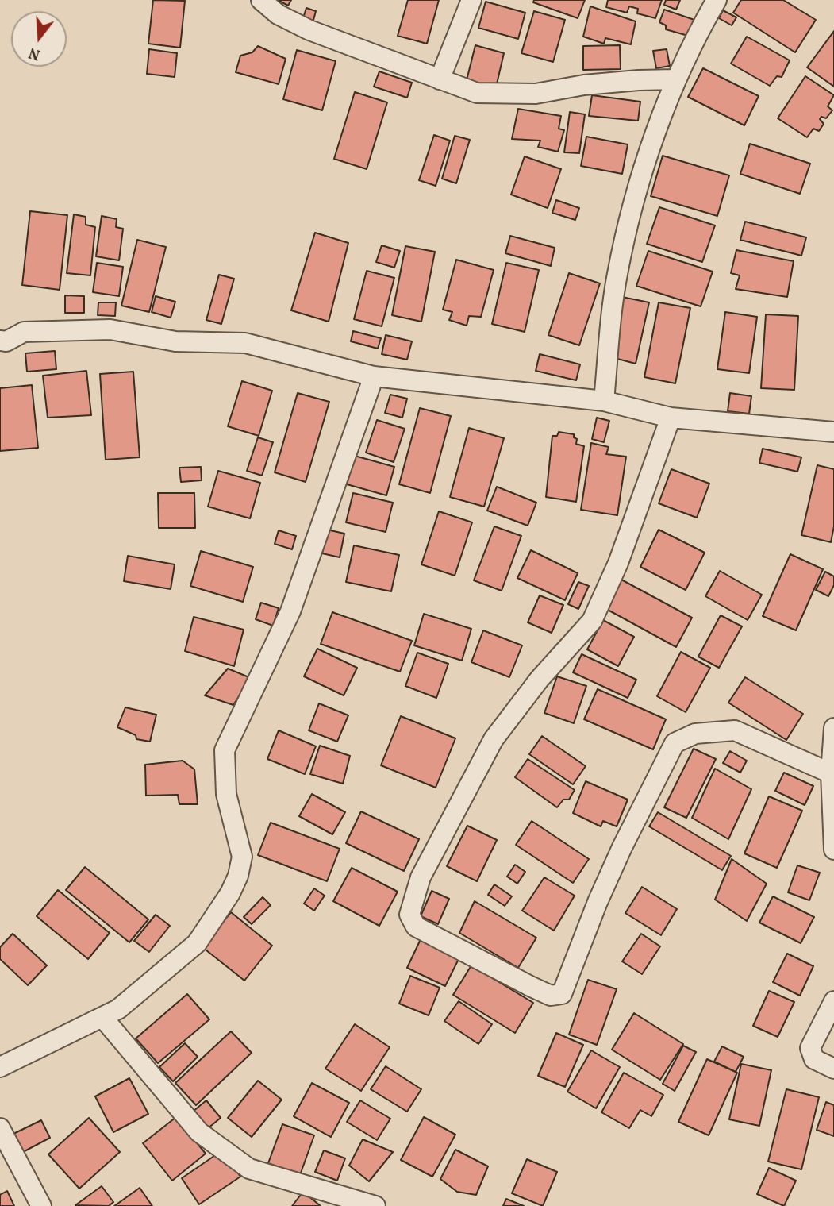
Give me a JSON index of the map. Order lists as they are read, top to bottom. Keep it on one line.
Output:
{"north":"bottom"}
